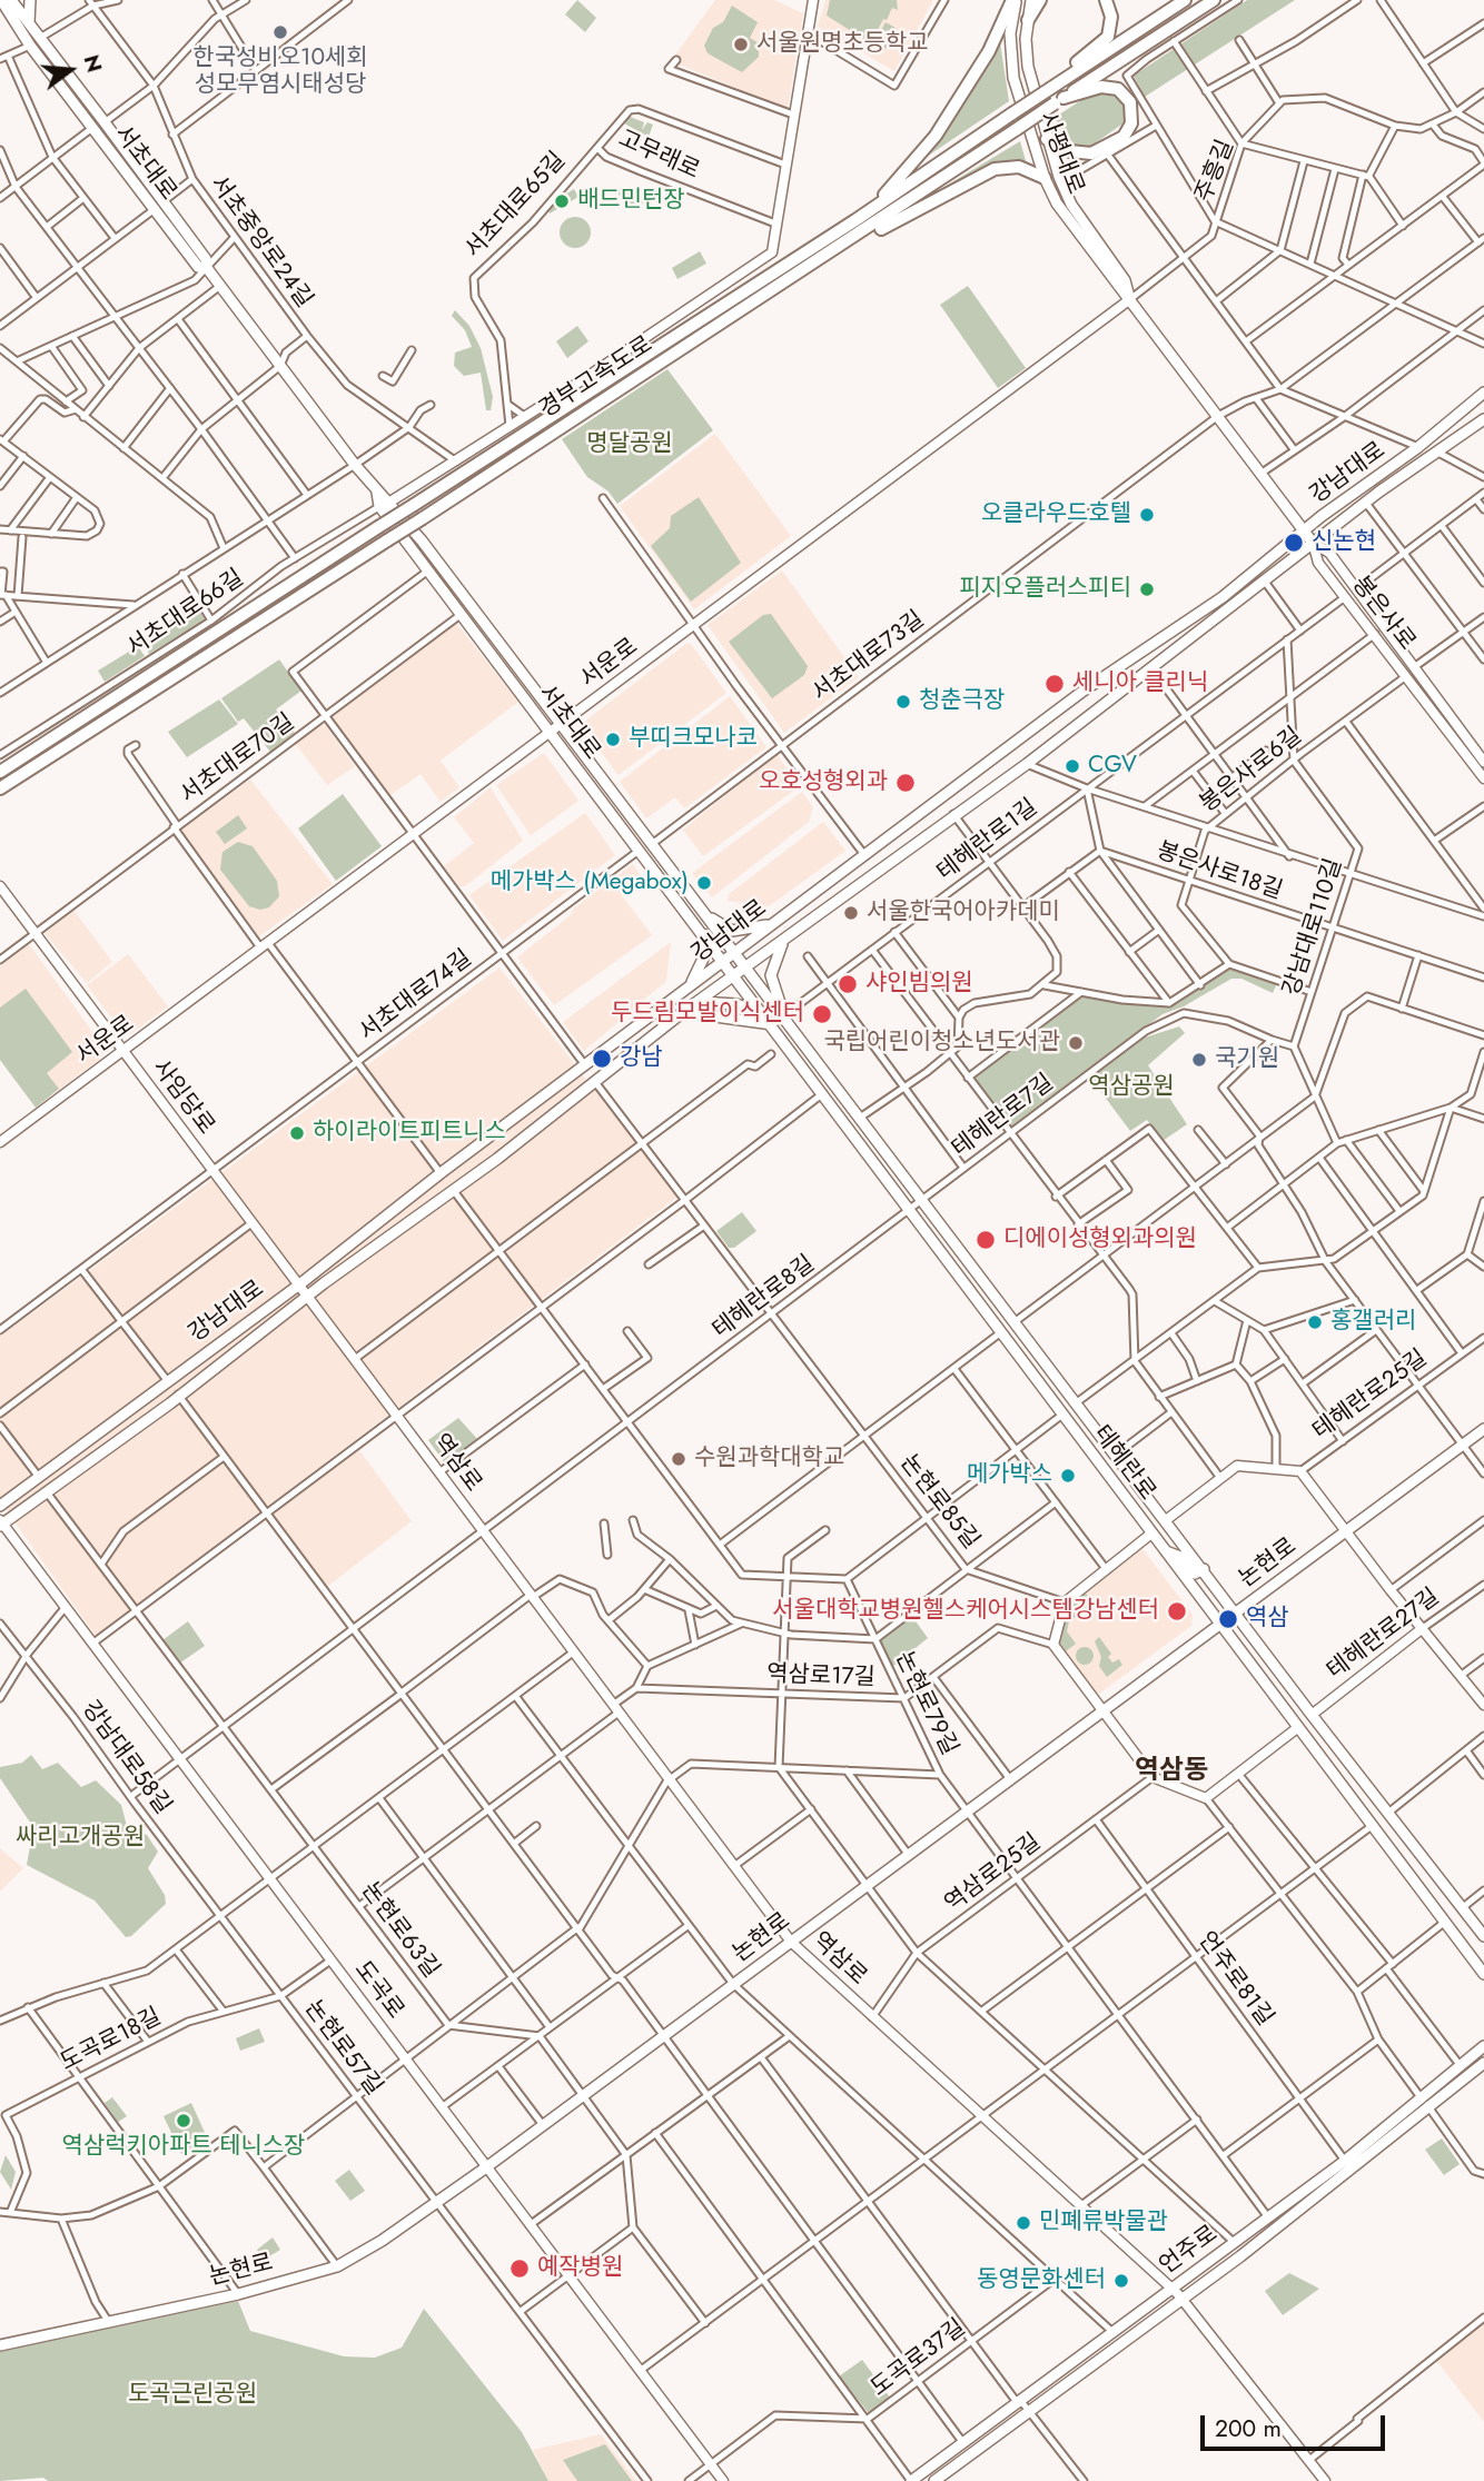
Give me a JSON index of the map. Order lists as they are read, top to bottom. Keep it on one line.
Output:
{"streets":{"highway":["경부고속도로"],"main road":["사평대로","서초대로","강남대로","봉은사로","서운로","사임당로","테헤란로25길","역삼로","테헤란로","논현로","테헤란로27길","도곡로","언주로"],"street":["고무래로","주흥길","서초대로65길","서초중앙로24길","서초대로66길","서초대로73길","서초대로70길","봉은사로6길","테헤란로1길","봉은사로18길","강남대로110길","서초대로74길","테헤란로7길","테헤란로8길","논현로85길","역삼로17길","논현로79길","강남대로58길","역삼로25길","논현로63길","언주로81길","도곡로18길","논현로57길","도곡로37길"]},"crossings":[["사평대로","주흥길"],["사평대로","강남대로"],["사평대로","봉은사로"],["사평대로","서초대로73길"],["사평대로","서운로"],["고무래로","서초대로65길"],["서초대로","서초중앙로24길"],["서초대로","강남대로"],["서초대로","서초대로66길"],["서초대로","서초대로73길"],["서초대로","서운로"],["서초대로","서초대로70길"],["서초대로","서초대로74길"],["서초대로","테헤란로"],["주흥길","서운로"],["강남대로","봉은사로"],["강남대로","사임당로"],["강남대로","역삼로"],["강남대로","테헤란로"],["강남대로","논현로85길"],["강남대로","논현로63길"],["강남대로","도곡로"],["봉은사로","봉은사로6길"],["봉은사로","테헤란로1길"],["서운로","사임당로"],["서초대로70길","사임당로"],["봉은사로6길","봉은사로18길"],["봉은사로6길","강남대로110길"],["봉은사로18길","강남대로110길"],["강남대로110길","테헤란로7길"],["서초대로74길","사임당로"],["사임당로","역삼로"],["테헤란로7길","테헤란로8길"],["테헤란로7길","테헤란로"],["테헤란로8길","역삼로"],["테헤란로8길","테헤란로"],["테헤란로8길","논현로85길"],["테헤란로8길","강남대로58길"],["테헤란로8길","논현로63길"],["테헤란로8길","도곡로"],["테헤란로25길","테헤란로"],["역삼로","논현로"],["역삼로","역삼로25길"],["역삼로","언주로"],["테헤란로","논현로"],["테헤란로","테헤란로27길"],["논현로","논현로79길"],["논현로","도곡로"],["논현로","논현로57길"],["역삼로17길","논현로79길"],["논현로79길","역삼로25길"],["논현로79길","언주로"],["강남대로58길","논현로57길"],["역삼로25길","언주로81길"],["언주로81길","언주로"],["도곡로","도곡로18길"],["도곡로","도곡로37길"],["도곡로18길","논현로57길"]],"districts":["역삼동"],"parks":["명달공원","역삼공원","싸리고개공원","도곡근린공원"],"places":["한국성비오10세회 성모무염시태성당","서울원명초등학교","배드민턴장","오클라우드호텔","신논현","피지오플러스피티","세니아 클리닉","청춘극장","부띠크모나코","CGV","오호성형외과","메가박스 (Megabox)","서울한국어아카데미","샤인빔의원","두드림모발이식센터","국립어린이청소년도서관","강남","국기원","하이라이트피트니스","디에이성형외과의원","홍갤러리","수원과학대학교","메가박스","서울대학교병원헬스케어시스템강남센터","역삼","역삼럭키아파트 테니스장","민폐류박물관","예작병원","동영문화센터"],"scale_bar":"200 m","north":"right"}
